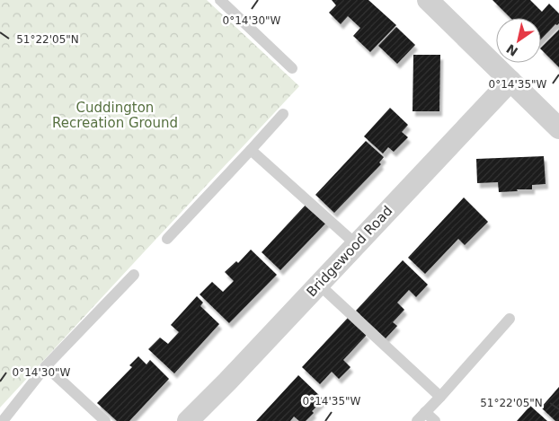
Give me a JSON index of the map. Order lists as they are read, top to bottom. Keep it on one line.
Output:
{"streets":{"street":["Bridgewood Road"]},"parks":["Cuddington Recreation Ground"],"north":"bottom left","coordinates":["0°14'30\"W","51°22'05\"N","0°14'35\"W"]}
